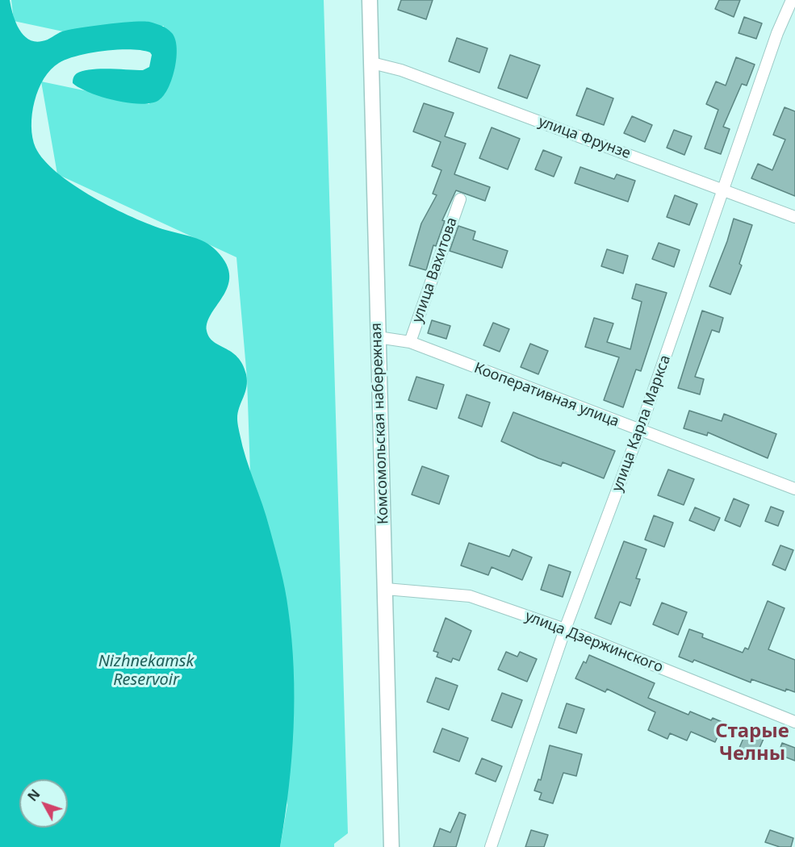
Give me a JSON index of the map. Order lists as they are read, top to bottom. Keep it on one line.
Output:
{"streets":{"street":["улица Фрунзе","улица Вахитова","Кооперативная улица","Комсомольская набережная","улица Карла Маркса","улица Дзержинского"]},"crossings":[["улица Фрунзе","Комсомольская набережная"],["улица Фрунзе","улица Карла Маркса"],["улица Вахитова","Кооперативная улица"],["Кооперативная улица","Комсомольская набережная"],["Кооперативная улица","улица Карла Маркса"],["Комсомольская набережная","улица Дзержинского"],["улица Карла Маркса","улица Дзержинского"]],"districts":["Старые Челны"],"water":["Nizhnekamsk Reservoir"],"north":"top left"}
